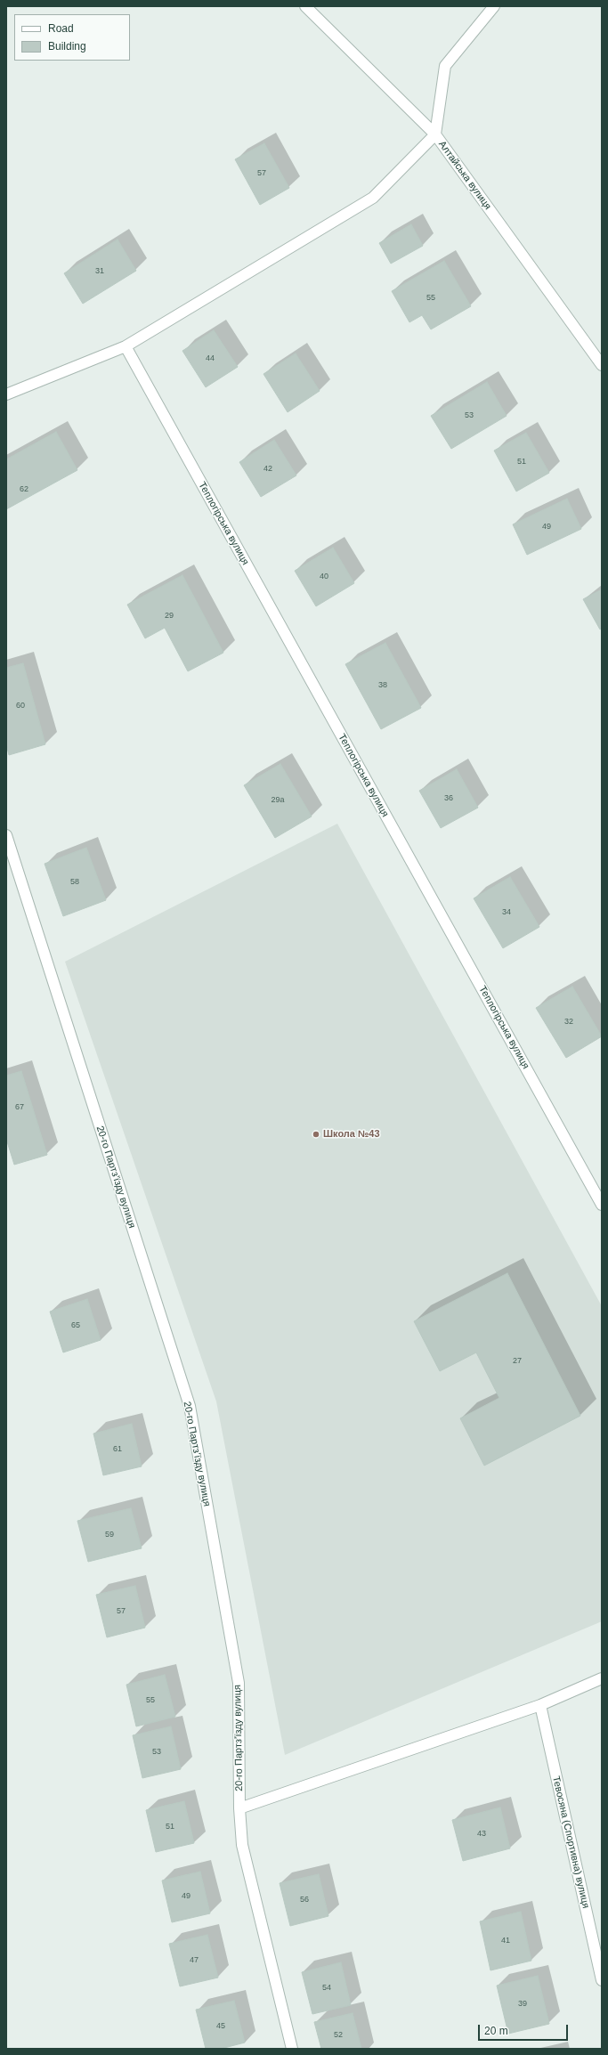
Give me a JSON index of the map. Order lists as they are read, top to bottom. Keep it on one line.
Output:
{"streets":{"street":["Алтайська вулиця","Теплогірська вулиця","20-го Партз’їзду вулиця","Тевосяна (Спортивна) вулиця"]},"places":["Школа №43"],"house_numbers":["57","31","55","44","53","51","42","62","49","40","29","38","60","36","29а","58","34","32","67","65","27","61","59","57","55","53","51","43","49","56","41","47","54","39","45","52"],"legend":["Road","Building"],"scale_bar":"20 m"}
